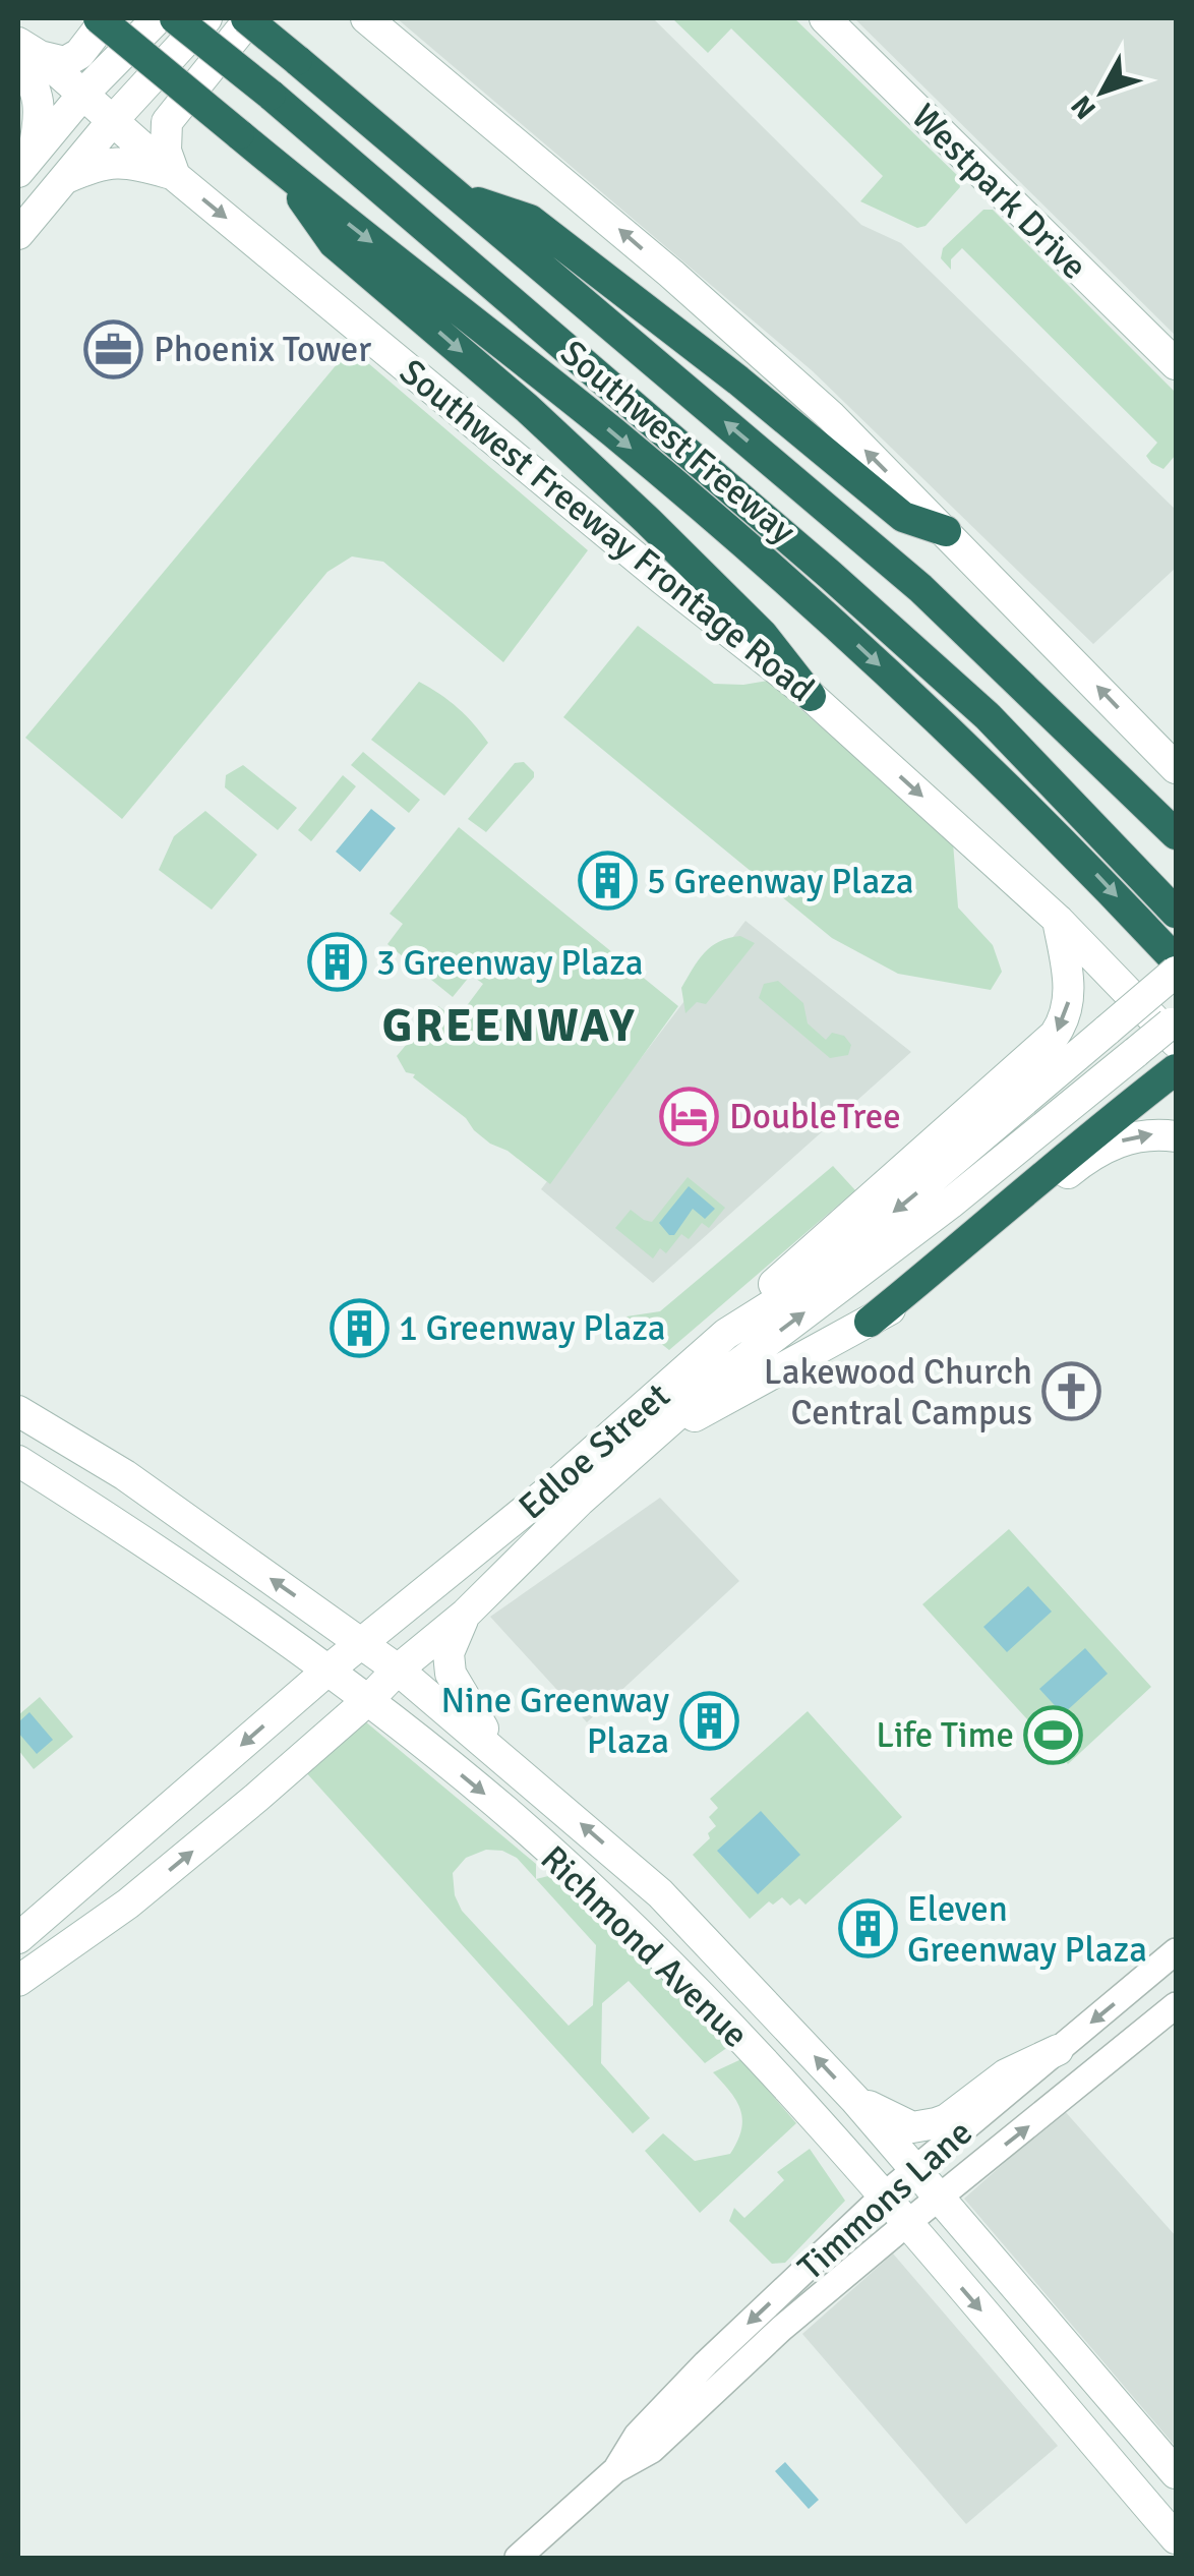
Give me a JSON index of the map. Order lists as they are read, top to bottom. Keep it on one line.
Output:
{"streets":{"highway":["Southwest Freeway"],"main road":["Westpark Drive","Southwest Freeway Frontage Road","Edloe Street","Richmond Avenue"],"street":["Timmons Lane"]},"crossings":[["Edloe Street","Richmond Avenue"],["Richmond Avenue","Timmons Lane"]],"districts":["GREENWAY"],"places":{"office":["Phoenix Tower"],"building":["5 Greenway Plaza","3 Greenway Plaza","1 Greenway Plaza","Nine Greenway Plaza","Eleven Greenway Plaza"],"hotel":["DoubleTree"],"church":["Lakewood Church Central Campus"],"sports":["Life Time"]},"north":"bottom left"}
